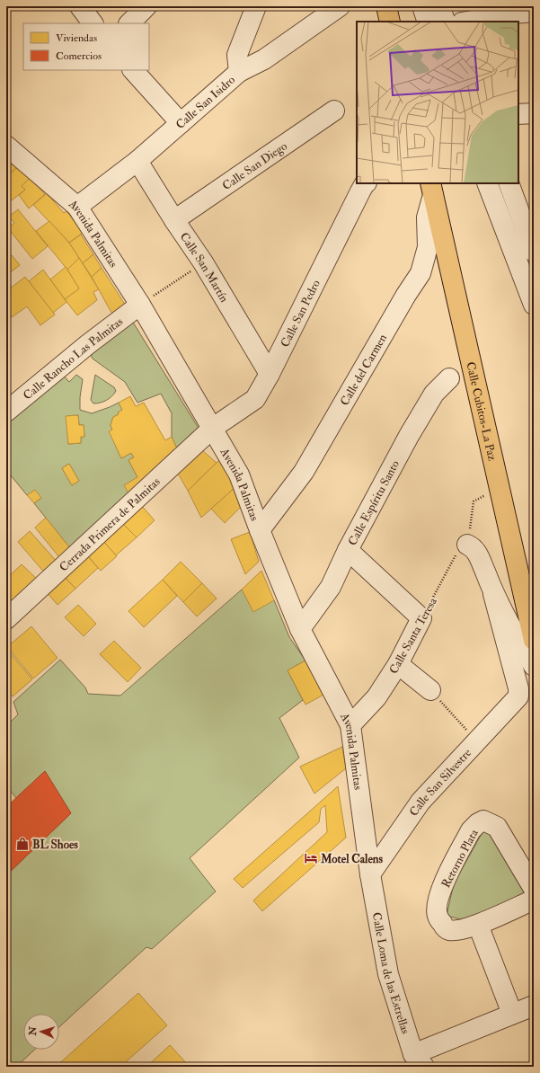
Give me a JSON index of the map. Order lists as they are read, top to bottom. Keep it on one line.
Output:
{"streets":{"main road":["Calle Cubitos-La Paz"],"street":["Calle San Isidro","Calle San Diego","Avenida Palmitas","Calle San Martín","Calle San Pedro","Calle Rancho Las Palmitas","Calle del Carmen","Calle Espíritu Santo","Cerrada Primera de Palmitas","Calle Santa Teresa","Calle San Silvestre","Retorno Plata","Calle Loma de las Estrellas"]},"crossings":[["Calle San Isidro","Avenida Palmitas"],["Calle San Isidro","Calle San Martín"],["Calle San Diego","Calle San Martín"],["Avenida Palmitas","Calle San Pedro"],["Avenida Palmitas","Calle Rancho Las Palmitas"],["Avenida Palmitas","Calle del Carmen"],["Avenida Palmitas","Calle Espíritu Santo"],["Avenida Palmitas","Cerrada Primera de Palmitas"],["Avenida Palmitas","Calle Santa Teresa"],["Avenida Palmitas","Calle San Silvestre"],["Avenida Palmitas","Calle Loma de las Estrellas"],["Calle San Martín","Calle San Pedro"],["Calle San Pedro","Cerrada Primera de Palmitas"],["Calle del Carmen","Calle Cubitos-La Paz"],["Calle San Silvestre","Calle Loma de las Estrellas"]],"places":{"shop":["BL Shoes"],"hotel":["Motel Calens"]},"legend":["Viviendas","Comercios"],"north":"left"}
